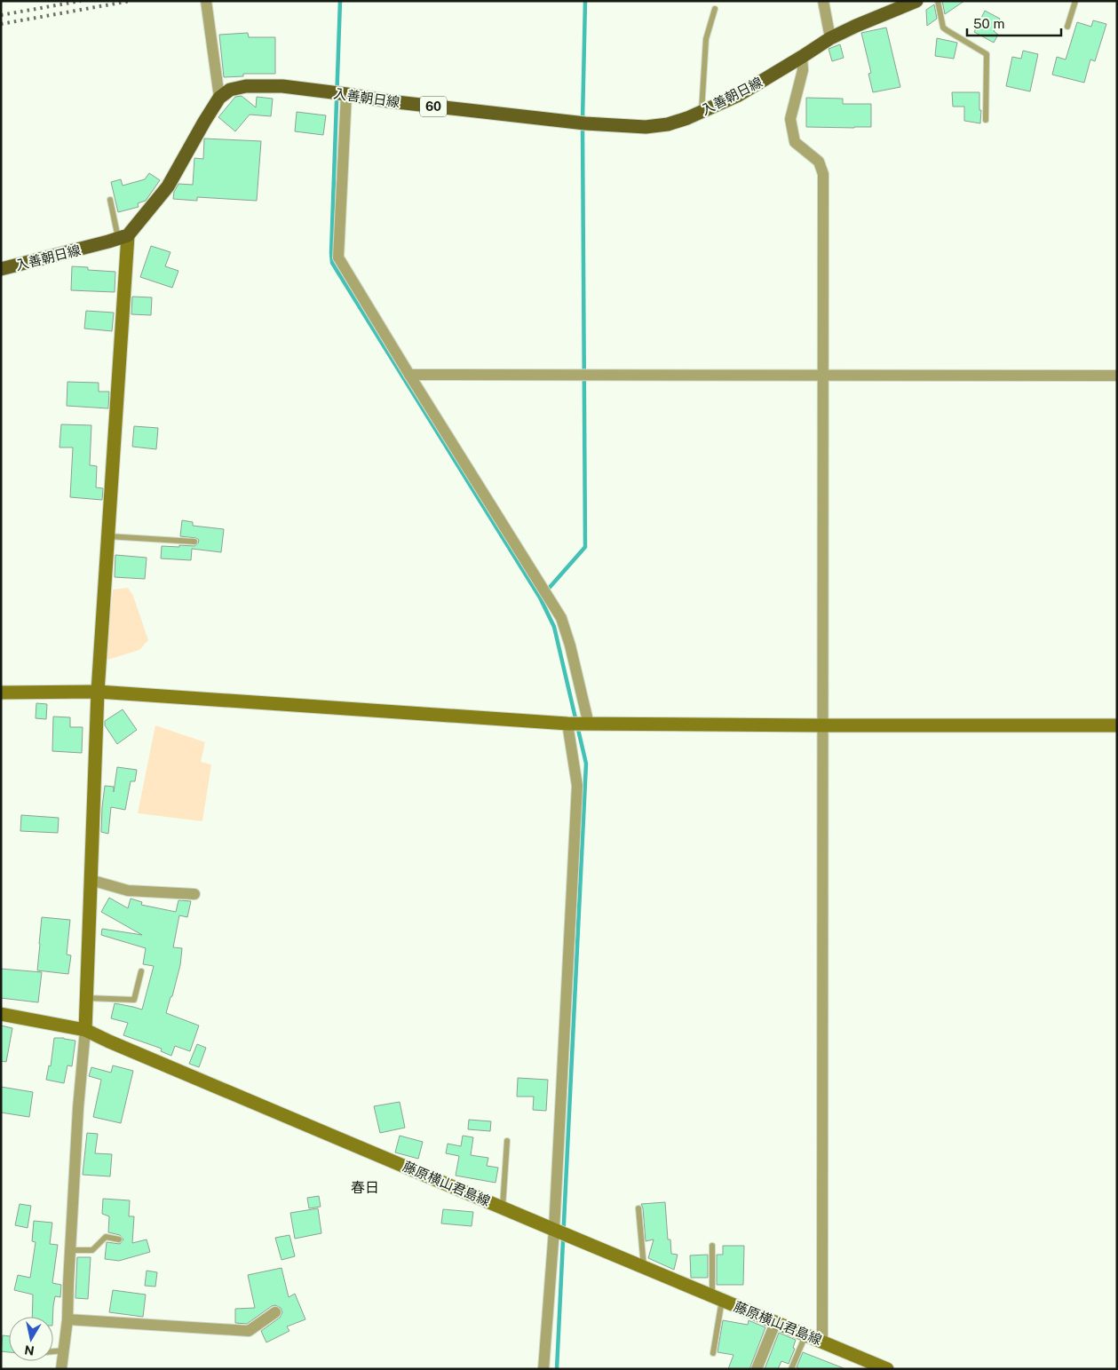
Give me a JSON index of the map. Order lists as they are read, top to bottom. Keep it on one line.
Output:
{"streets":{"main road":["入善朝日線","60"],"street":["藤原横山君島線"]},"districts":["春日"],"scale_bar":"50 m","north":"bottom"}
